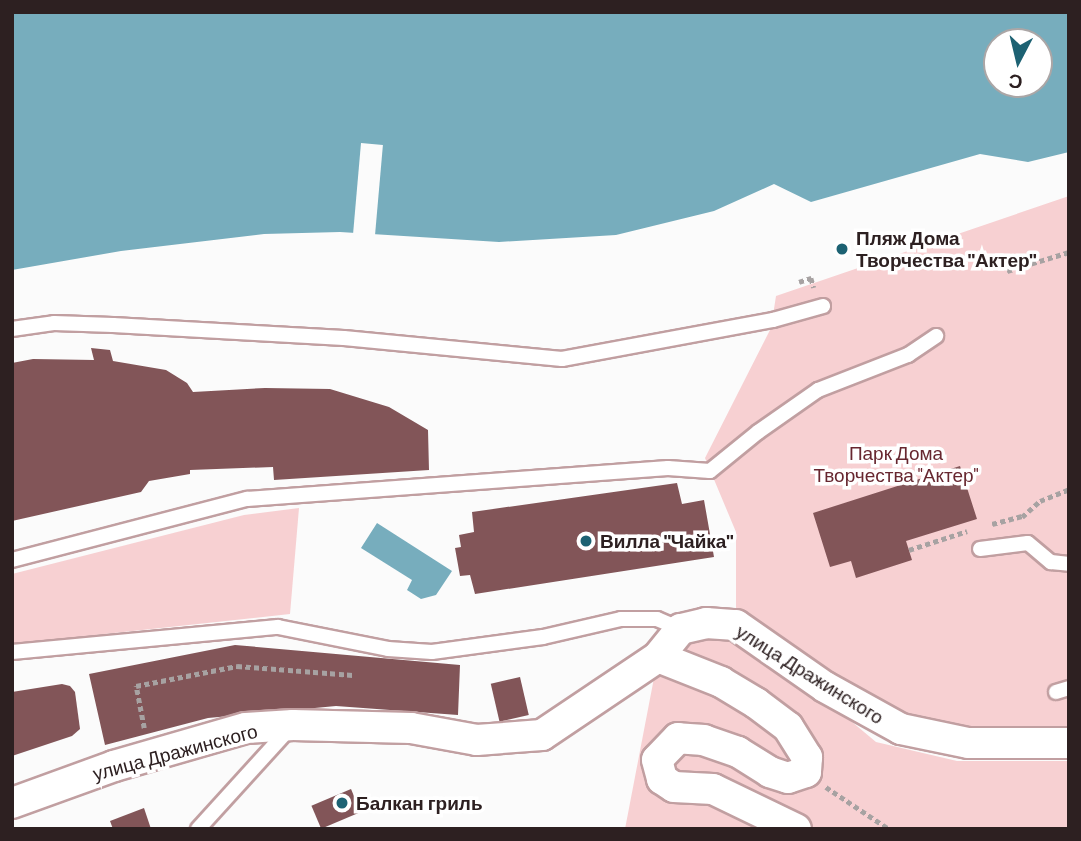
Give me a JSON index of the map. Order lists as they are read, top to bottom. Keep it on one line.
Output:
{"streets":{"street":["улица Дражинского"]},"parks":["Парк Дома Творчества \"Актер\""],"places":["Пляж Дома Творчества \"Актер\"","Вилла \"Чайка\"","Балкан гриль"],"north":"bottom"}
